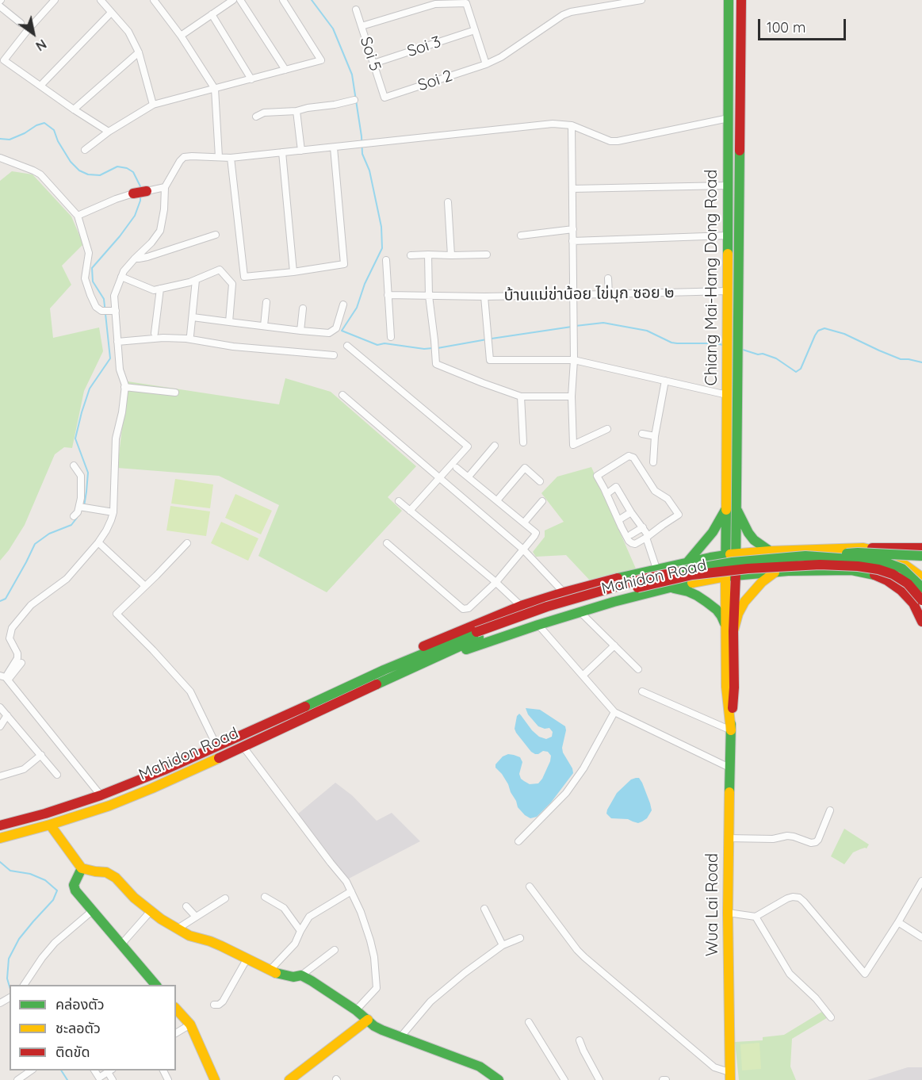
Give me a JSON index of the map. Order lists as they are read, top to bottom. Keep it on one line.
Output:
{"streets":{"main road":["Chiang Mai-Hang Dong Road","Mahidon Road","Wua Lai Road"],"street":["Soi 3","Soi 5","Soi 2","บ้านแม่ข่าน้อย ไข่มุก ซอย ๒"]},"crossings":[["Soi 3","Soi 5"],["Soi 5","Soi 2"],["Chiang Mai-Hang Dong Road","บ้านแม่ข่าน้อย ไข่มุก ซอย ๒"],["Chiang Mai-Hang Dong Road","Mahidon Road"],["Chiang Mai-Hang Dong Road","Wua Lai Road"],["Mahidon Road","Wua Lai Road"]],"legend":["คล่องตัว","ชะลอตัว","ติดขัด"],"scale_bar":"100 m","north":"bottom right"}
